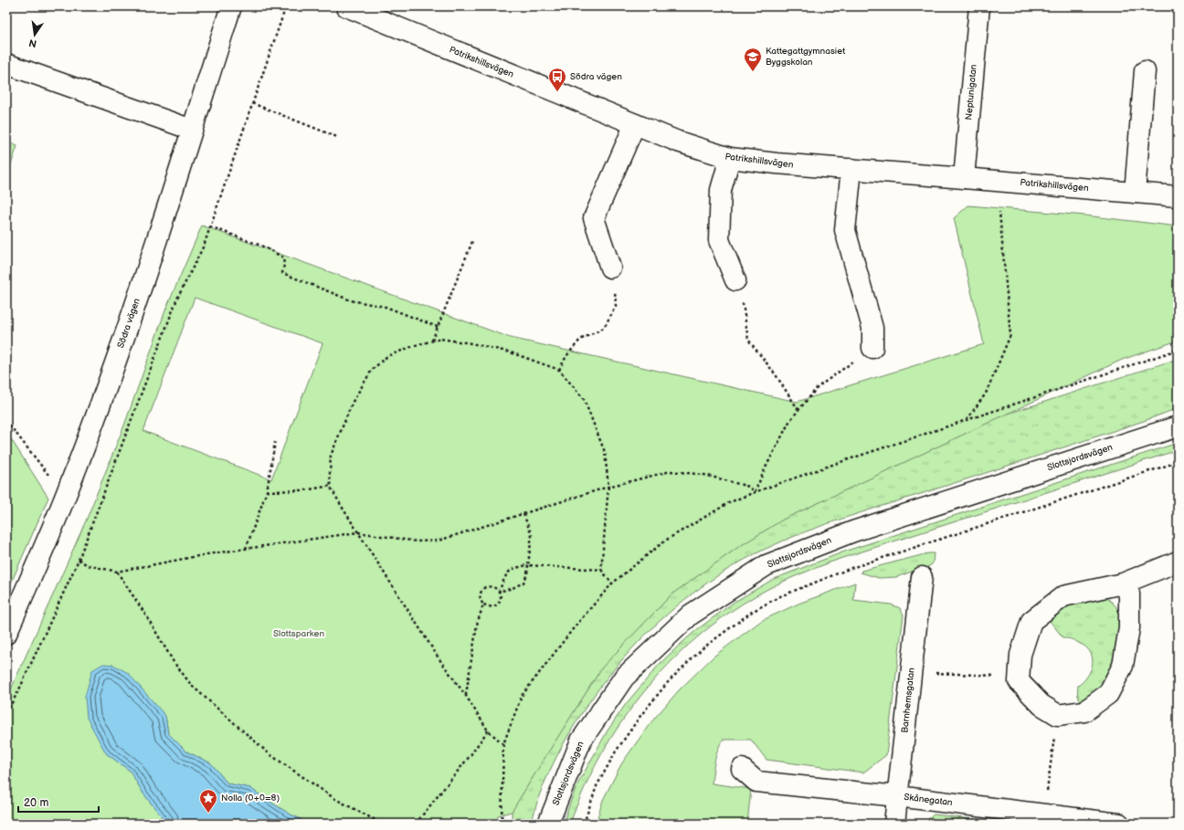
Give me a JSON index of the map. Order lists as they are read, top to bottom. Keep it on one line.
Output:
{"streets":{"street":["Patrikshillsvägen","Neptunigatan","Södra vägen","Slottsjordsvägen","Barnhemsgatan","Skånegatan"]},"crossings":[["Patrikshillsvägen","Neptunigatan"],["Barnhemsgatan","Skånegatan"]],"parks":["Slottsparken"],"places":{"school or university":["Kattegattgymnasiet Byggskolan"],"bus stop":["Södra vägen"],"place":["Nolla (0+0=8)"]},"scale_bar":"20 m","north":"bottom"}
